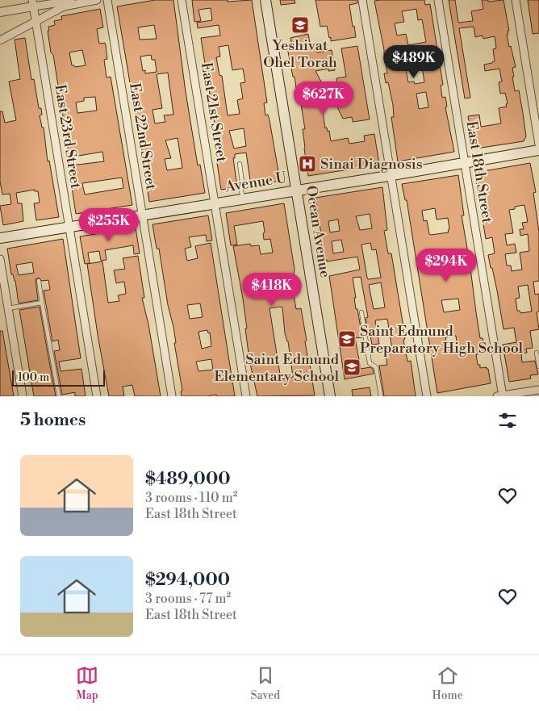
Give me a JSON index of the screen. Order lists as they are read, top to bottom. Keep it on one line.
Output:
{"streets":{"main road":["Avenue U","Ocean Avenue"],"street":["East 21st Street","East 23rd Street","East 22nd Street","East 18th Street"]},"crossings":[["East 21st Street","Avenue U"],["East 23rd Street","Avenue U"],["East 22nd Street","Avenue U"],["East 18th Street","Avenue U"],["Avenue U","Ocean Avenue"]],"places":{"school or university":["Yeshivat Ohel Torah","Saint Edmund Preparatory High School","Saint Edmund Elementary School"],"hospital":["Sinai Diagnosis"]},"scale_bar":"100 m","page":{"price":["$489K","$627K","$255K","$294K","$418K"],"scale":"100 m","heading":"5 homes","list":[{"name":"$489,000","note":"3 rooms · 110 m² · East 18th Street"},{"name":"$294,000","note":"3 rooms · 77 m² · East 18th Street"}],"tabs":["Map","Saved","Home"]}}
